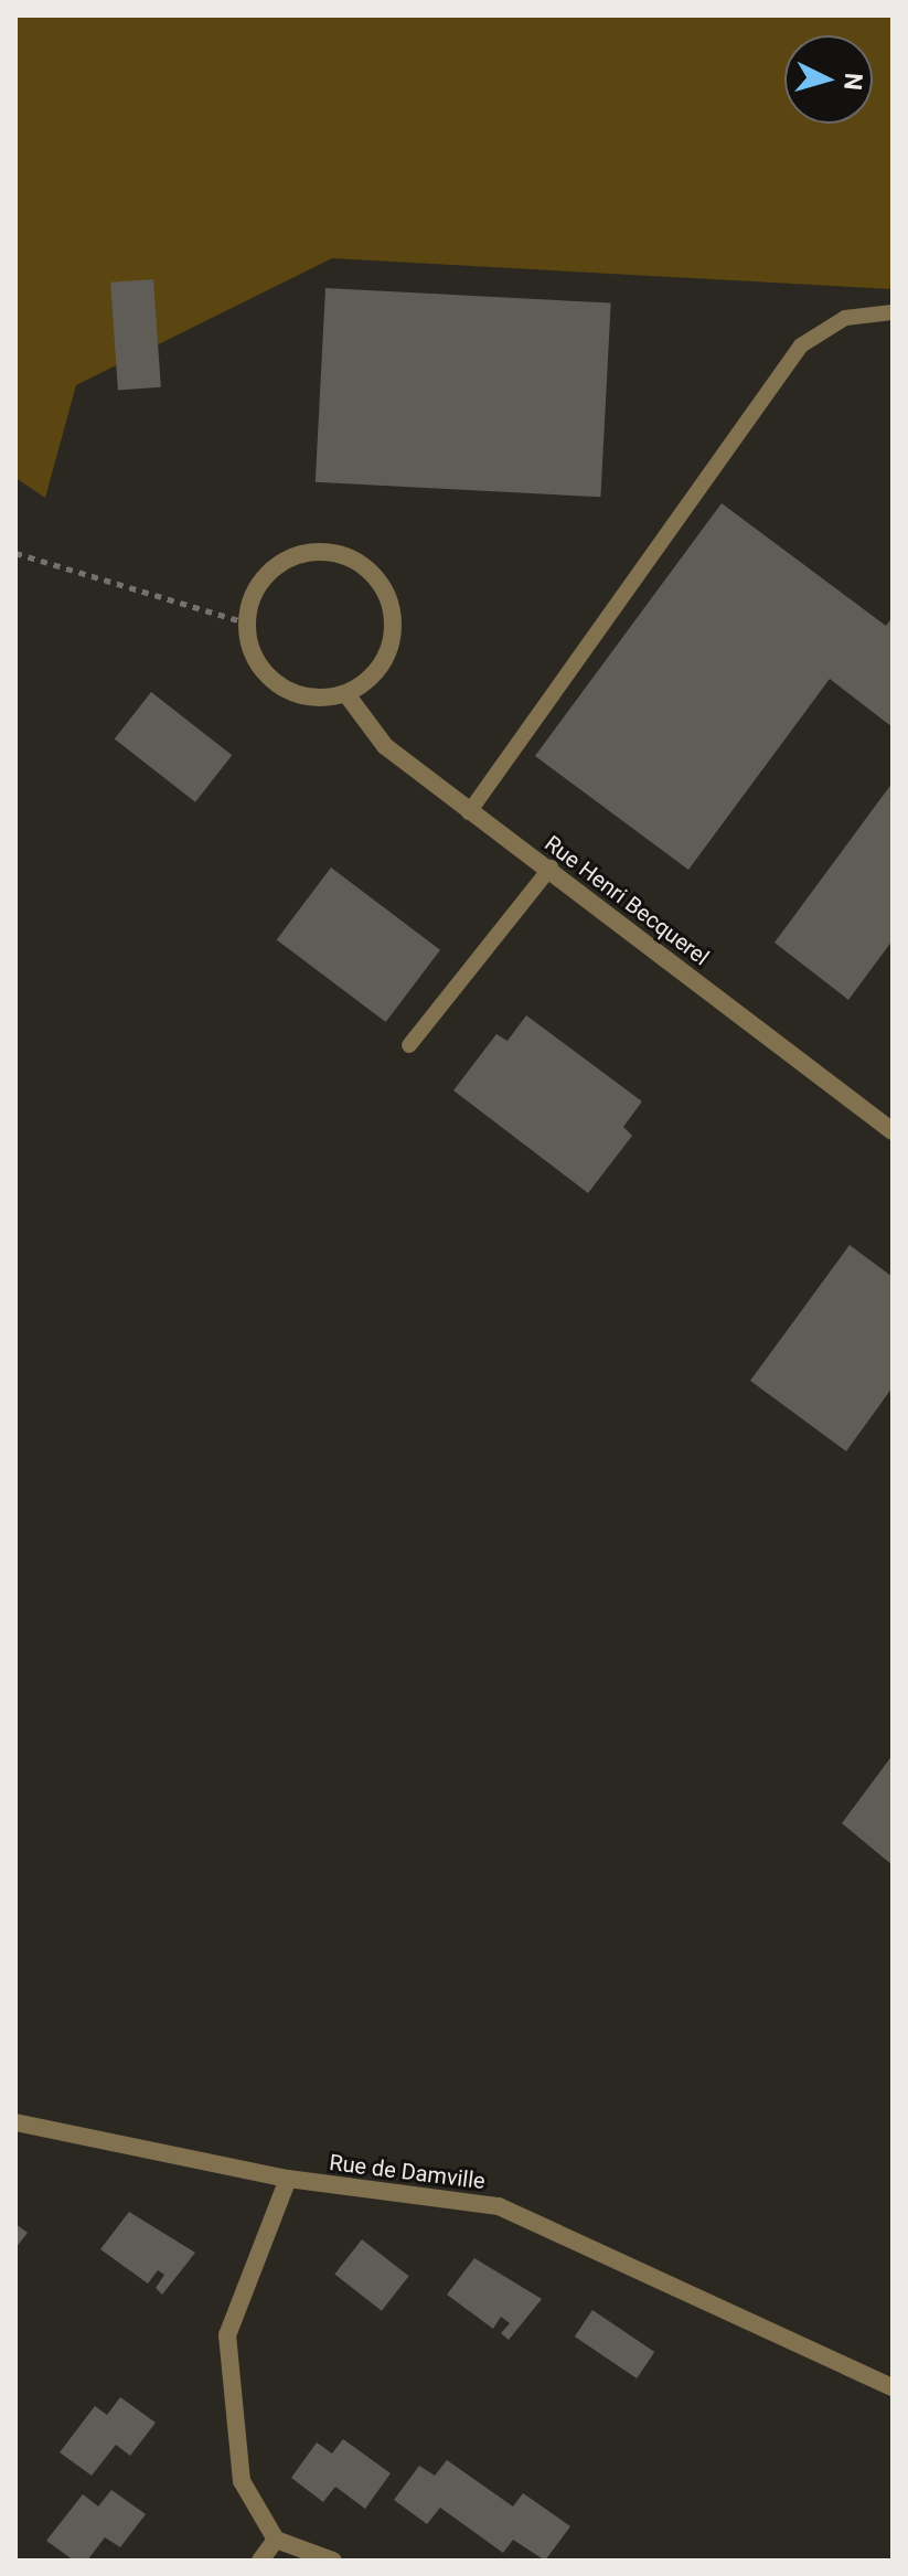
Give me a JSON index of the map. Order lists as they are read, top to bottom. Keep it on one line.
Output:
{"streets":{"street":["Rue Henri Becquerel","Rue de Damville"]},"north":"right"}
